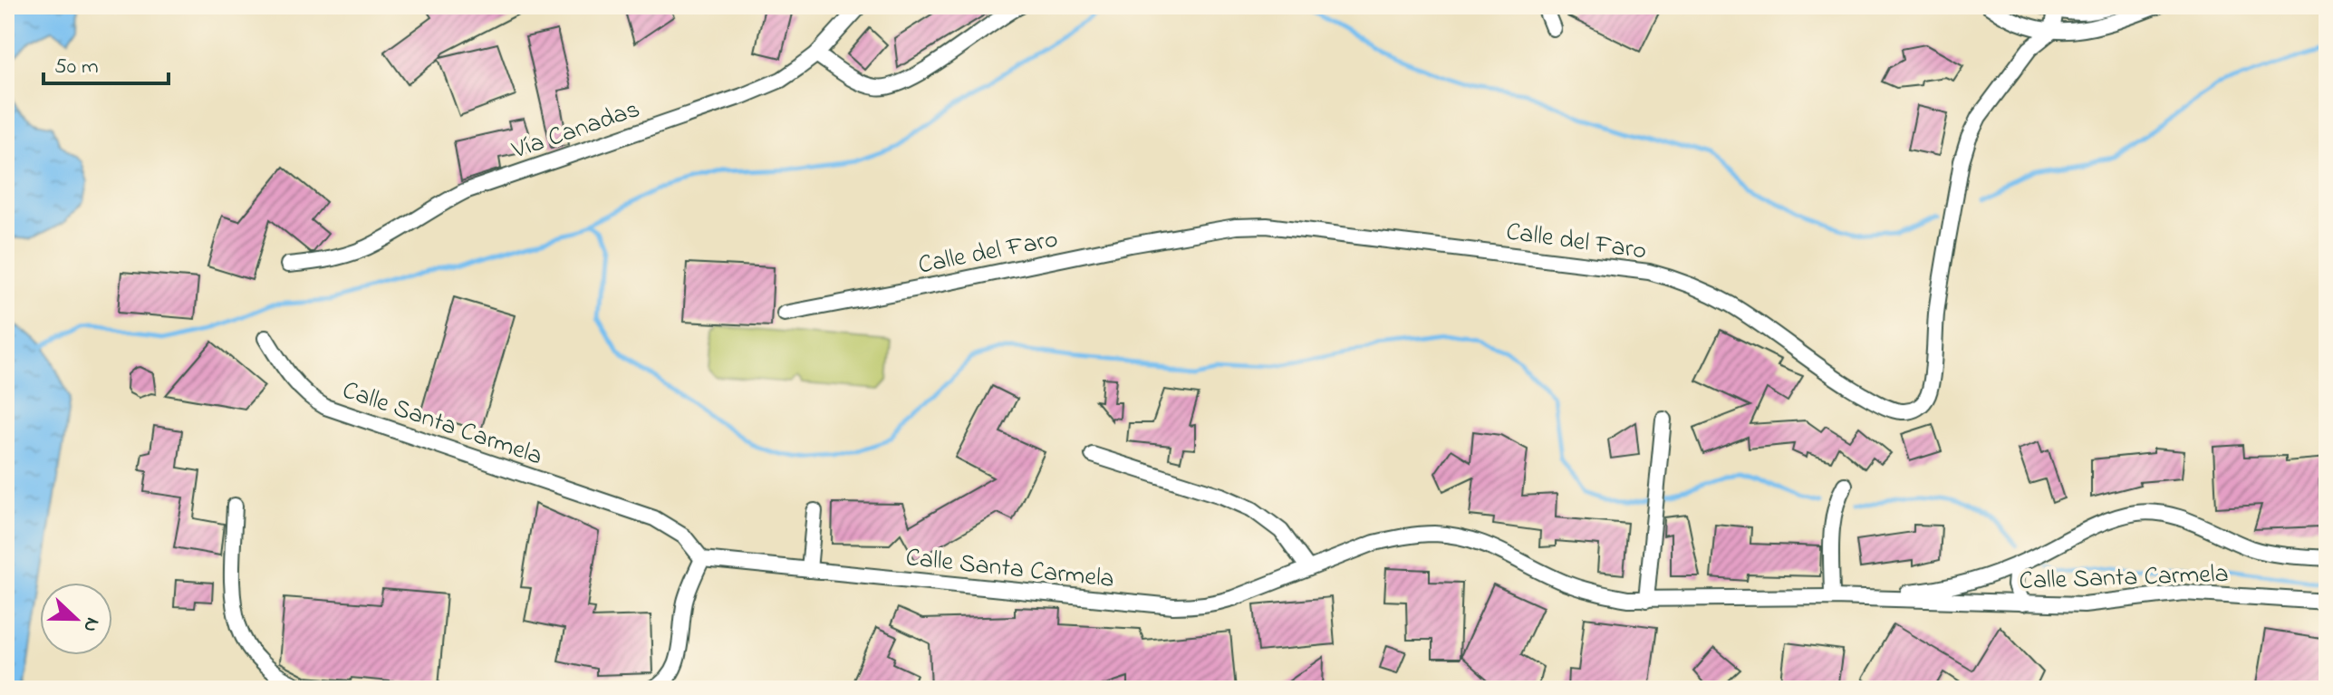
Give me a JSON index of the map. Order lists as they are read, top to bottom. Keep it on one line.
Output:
{"streets":{"street":["Vía Canadas","Calle del Faro","Calle Santa Carmela"]},"scale_bar":"50 m","north":"right"}
